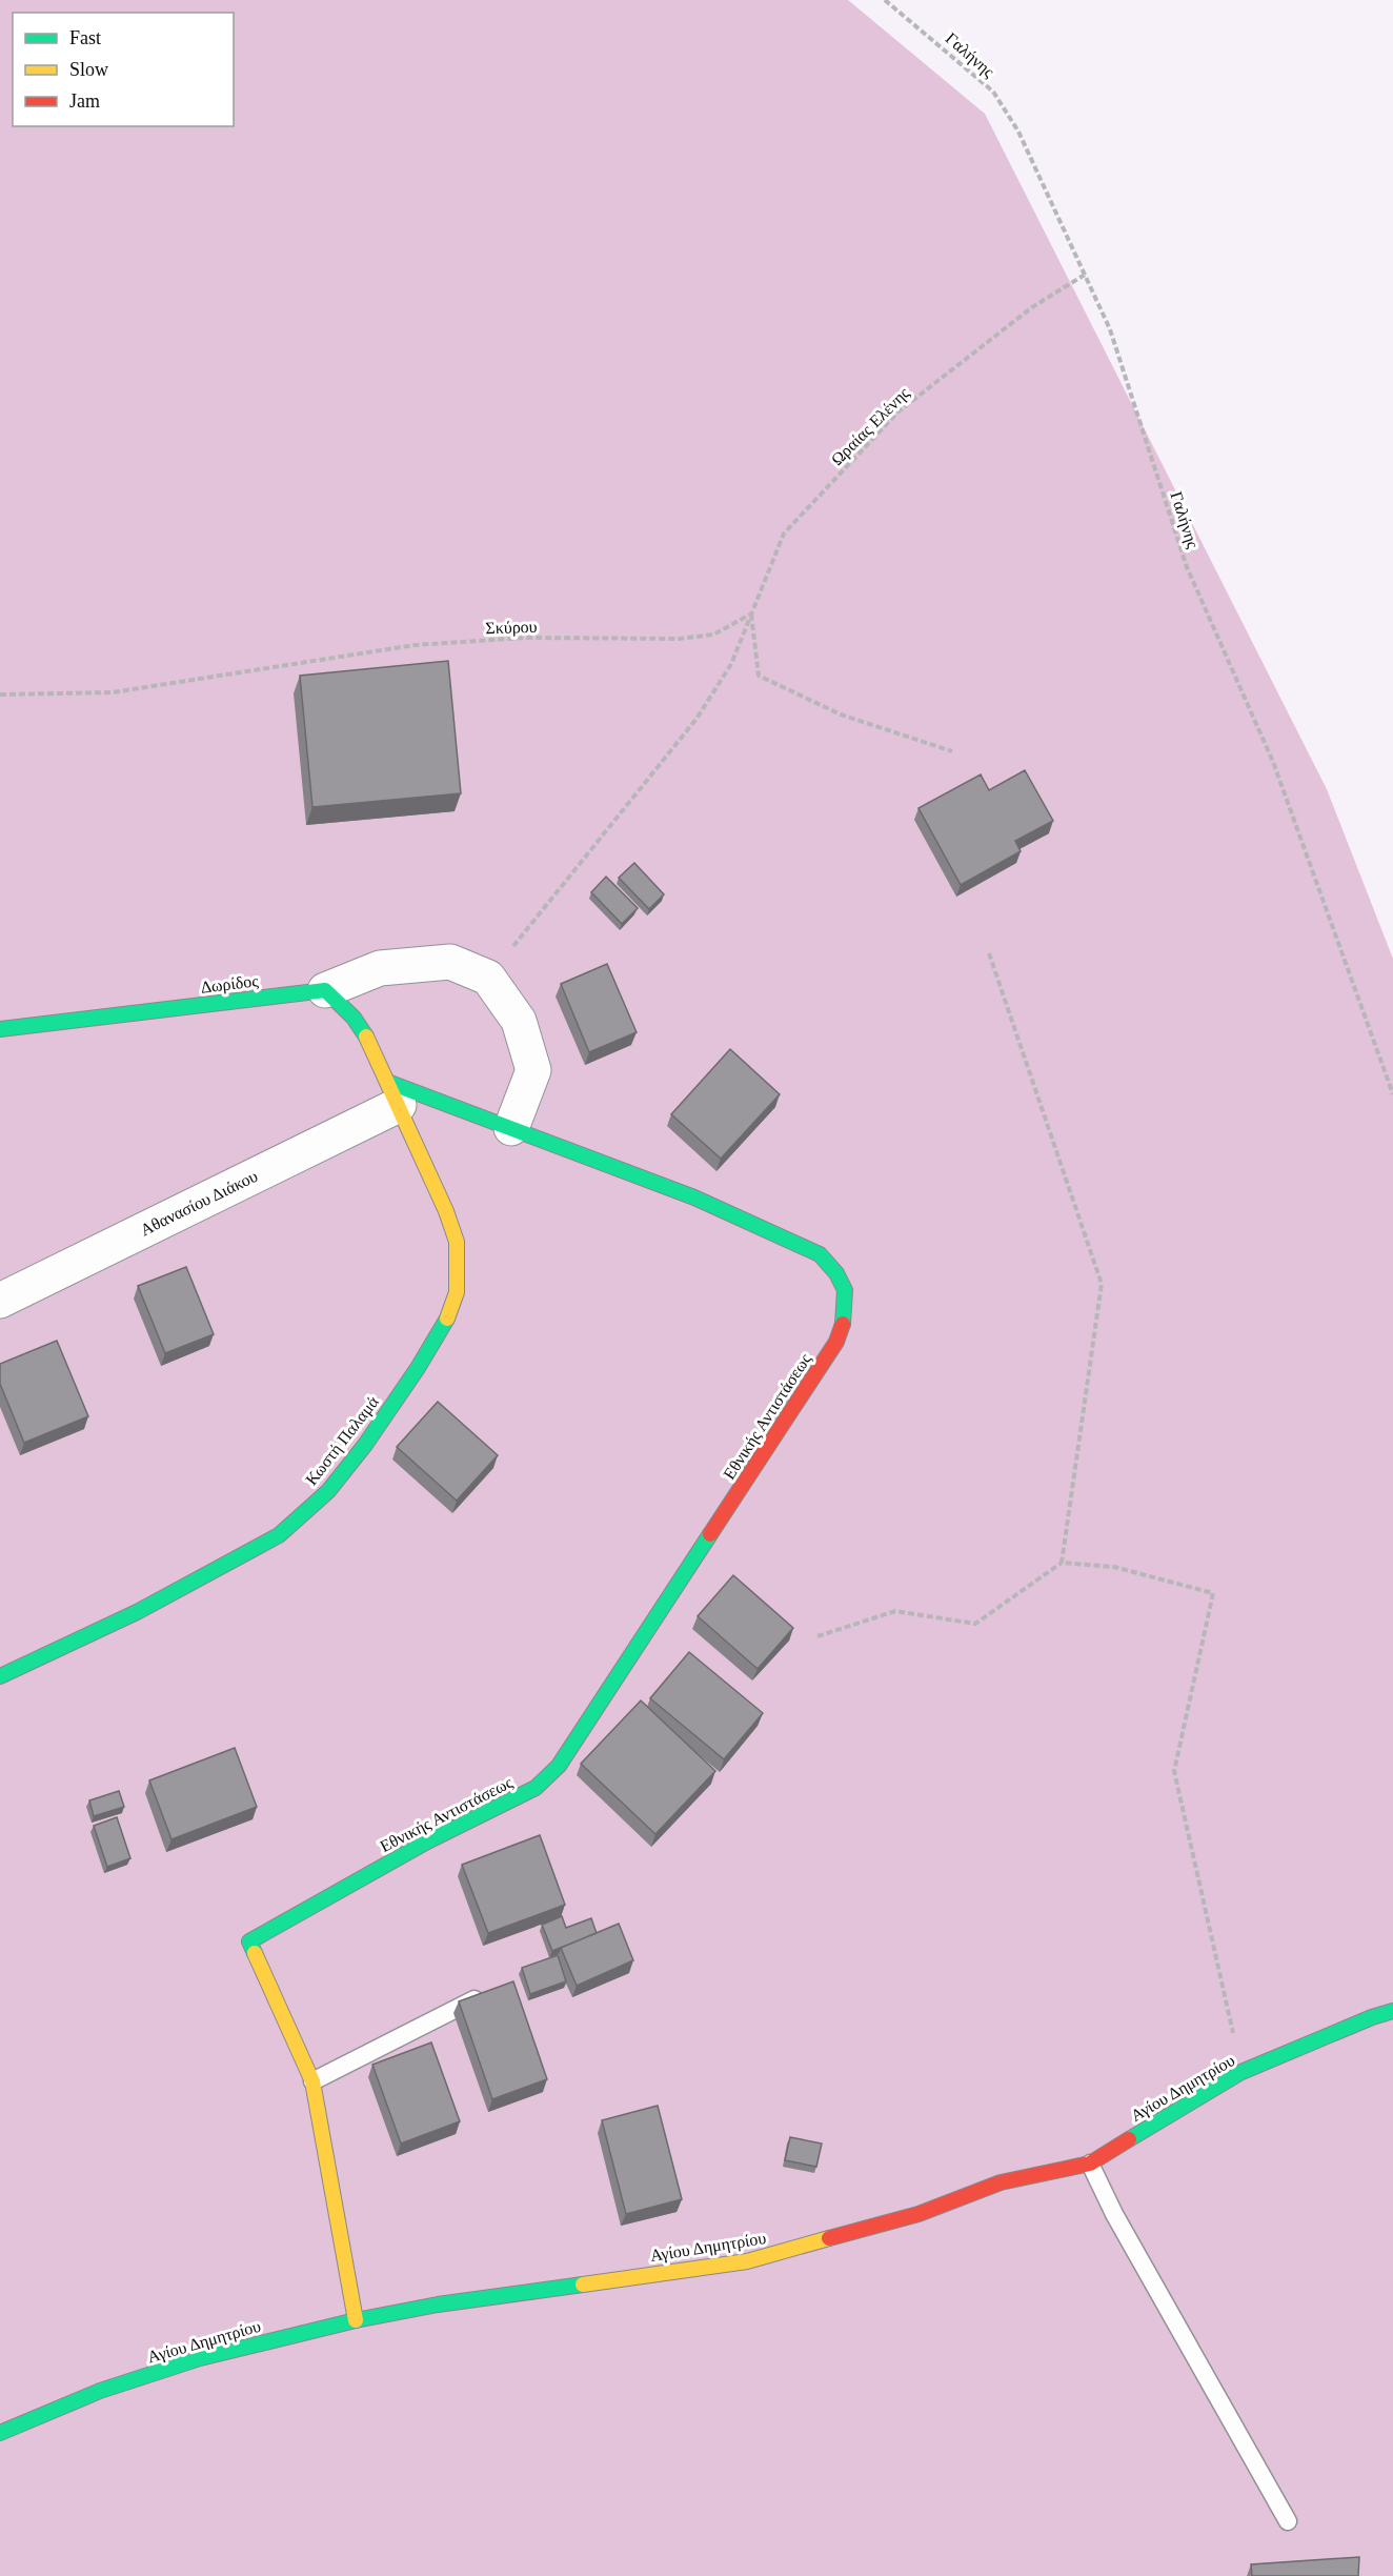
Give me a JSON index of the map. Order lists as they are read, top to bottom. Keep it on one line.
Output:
{"streets":{"street":["Δωρίδος","Αθανασίου Διάκου","Εθνικής Αντιστάσεως","Κωστή Παλαμά","Αγίου Δημητρίου"],"path":["Γαλήνης","Ωραίας Ελένης","Σκύρου"]},"crossings":[["Γαλήνης","Ωραίας Ελένης"],["Ωραίας Ελένης","Σκύρου"],["Αθανασίου Διάκου","Κωστή Παλαμά"],["Εθνικής Αντιστάσεως","Αγίου Δημητρίου"]],"legend":["Fast","Slow","Jam"]}
